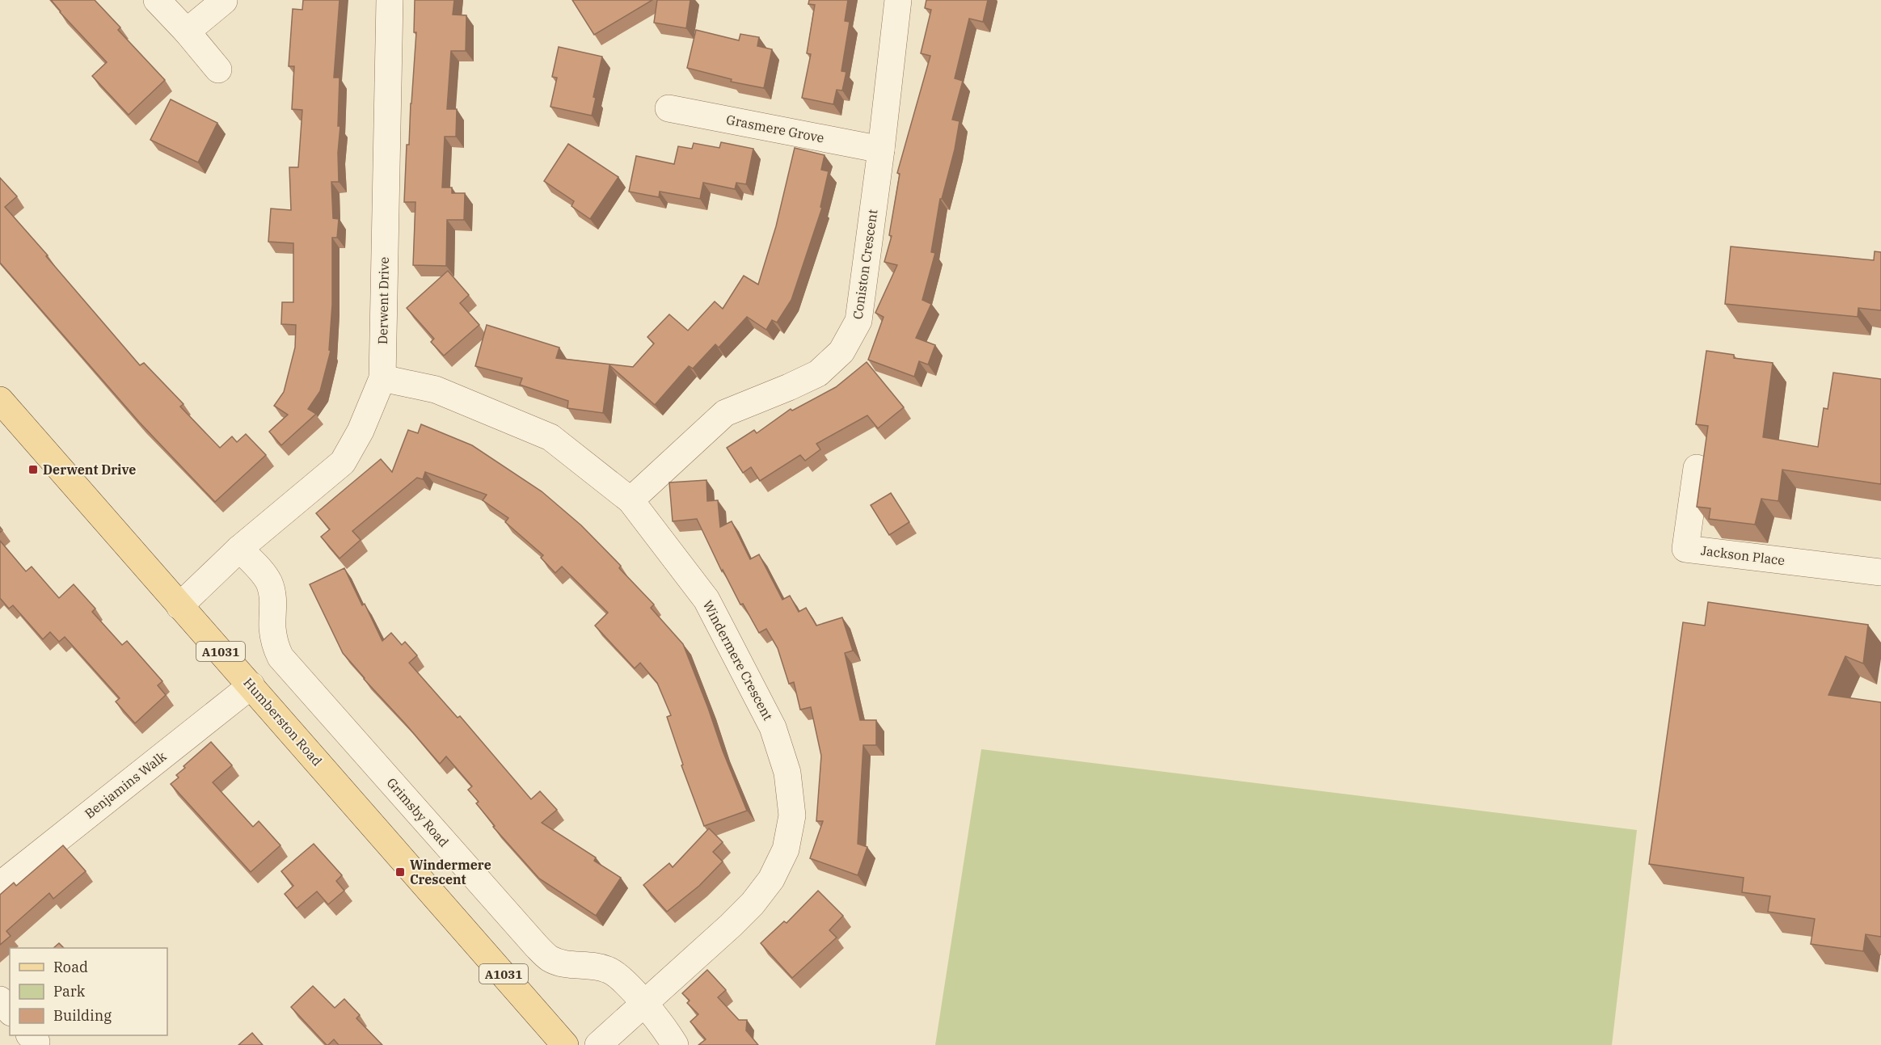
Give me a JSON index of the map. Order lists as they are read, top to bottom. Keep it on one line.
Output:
{"streets":{"main road":["A1031","Humberston Road"],"street":["Grasmere Grove","Coniston Crescent","Derwent Drive","Jackson Place","Windermere Crescent","Benjamins Walk","Grimsby Road"]},"crossings":[["Grasmere Grove","Coniston Crescent"],["Coniston Crescent","Windermere Crescent"],["Derwent Drive","Windermere Crescent"],["Derwent Drive","Humberston Road"],["Derwent Drive","Grimsby Road"],["Windermere Crescent","Grimsby Road"],["Humberston Road","Benjamins Walk"]],"places":{"transit":["Derwent Drive","Windermere Crescent"]},"legend":["Road","Park","Building"]}
